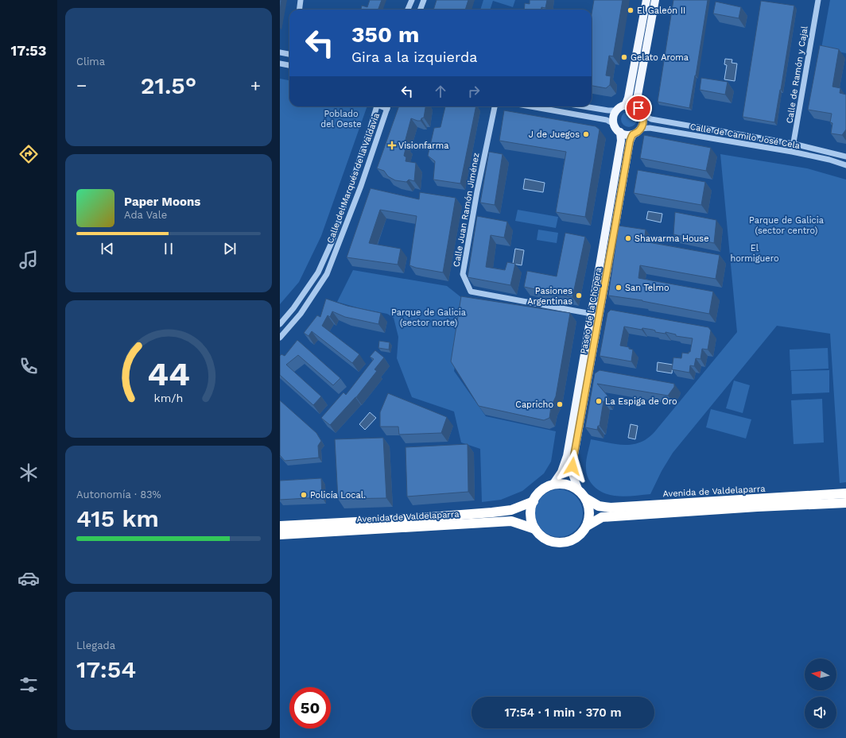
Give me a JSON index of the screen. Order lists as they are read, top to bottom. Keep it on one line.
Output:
{"streets":{"highway":["Avenida de Valdelaparra"],"main road":["Paseo de la Chopera"],"street":["Calle de Ramón y Cajal","Calle de Camilo José Cela","Calle del Marqués de la Valdavia","Calle Juan Ramón Jiménez"]},"crossings":[["Calle de Ramón y Cajal","Calle de Camilo José Cela"],["Calle de Camilo José Cela","Paseo de la Chopera"],["Calle Juan Ramón Jiménez","Paseo de la Chopera"],["Paseo de la Chopera","Avenida de Valdelaparra"]],"parks":["Poblado del Oeste","Parque de Galicia (sector centro)","El hormiguero","Parque de Galicia (sector norte)"],"places":{"other":["El Galeón II","Gelato Aroma","J de Juegos","Shawarma House","San Telmo","Pasiones Argentinas","La Espiga de Oro","Capricho","Policía Local."],"health":["Visionfarma"]},"north":"left","page":{"tabs":"17:53","tile":["Clima",["Autonomía · 83%","415 km"],["Llegada","17:54"]],"turn":["350 m","Gira a la izquierda"],"heat":["−","21.5°","+"],"song":["Paper Moons","Ada Vale"],"limit":"50","trip":"17:54 · 1 min · 370 m","gauge":["44","km/h"]}}
